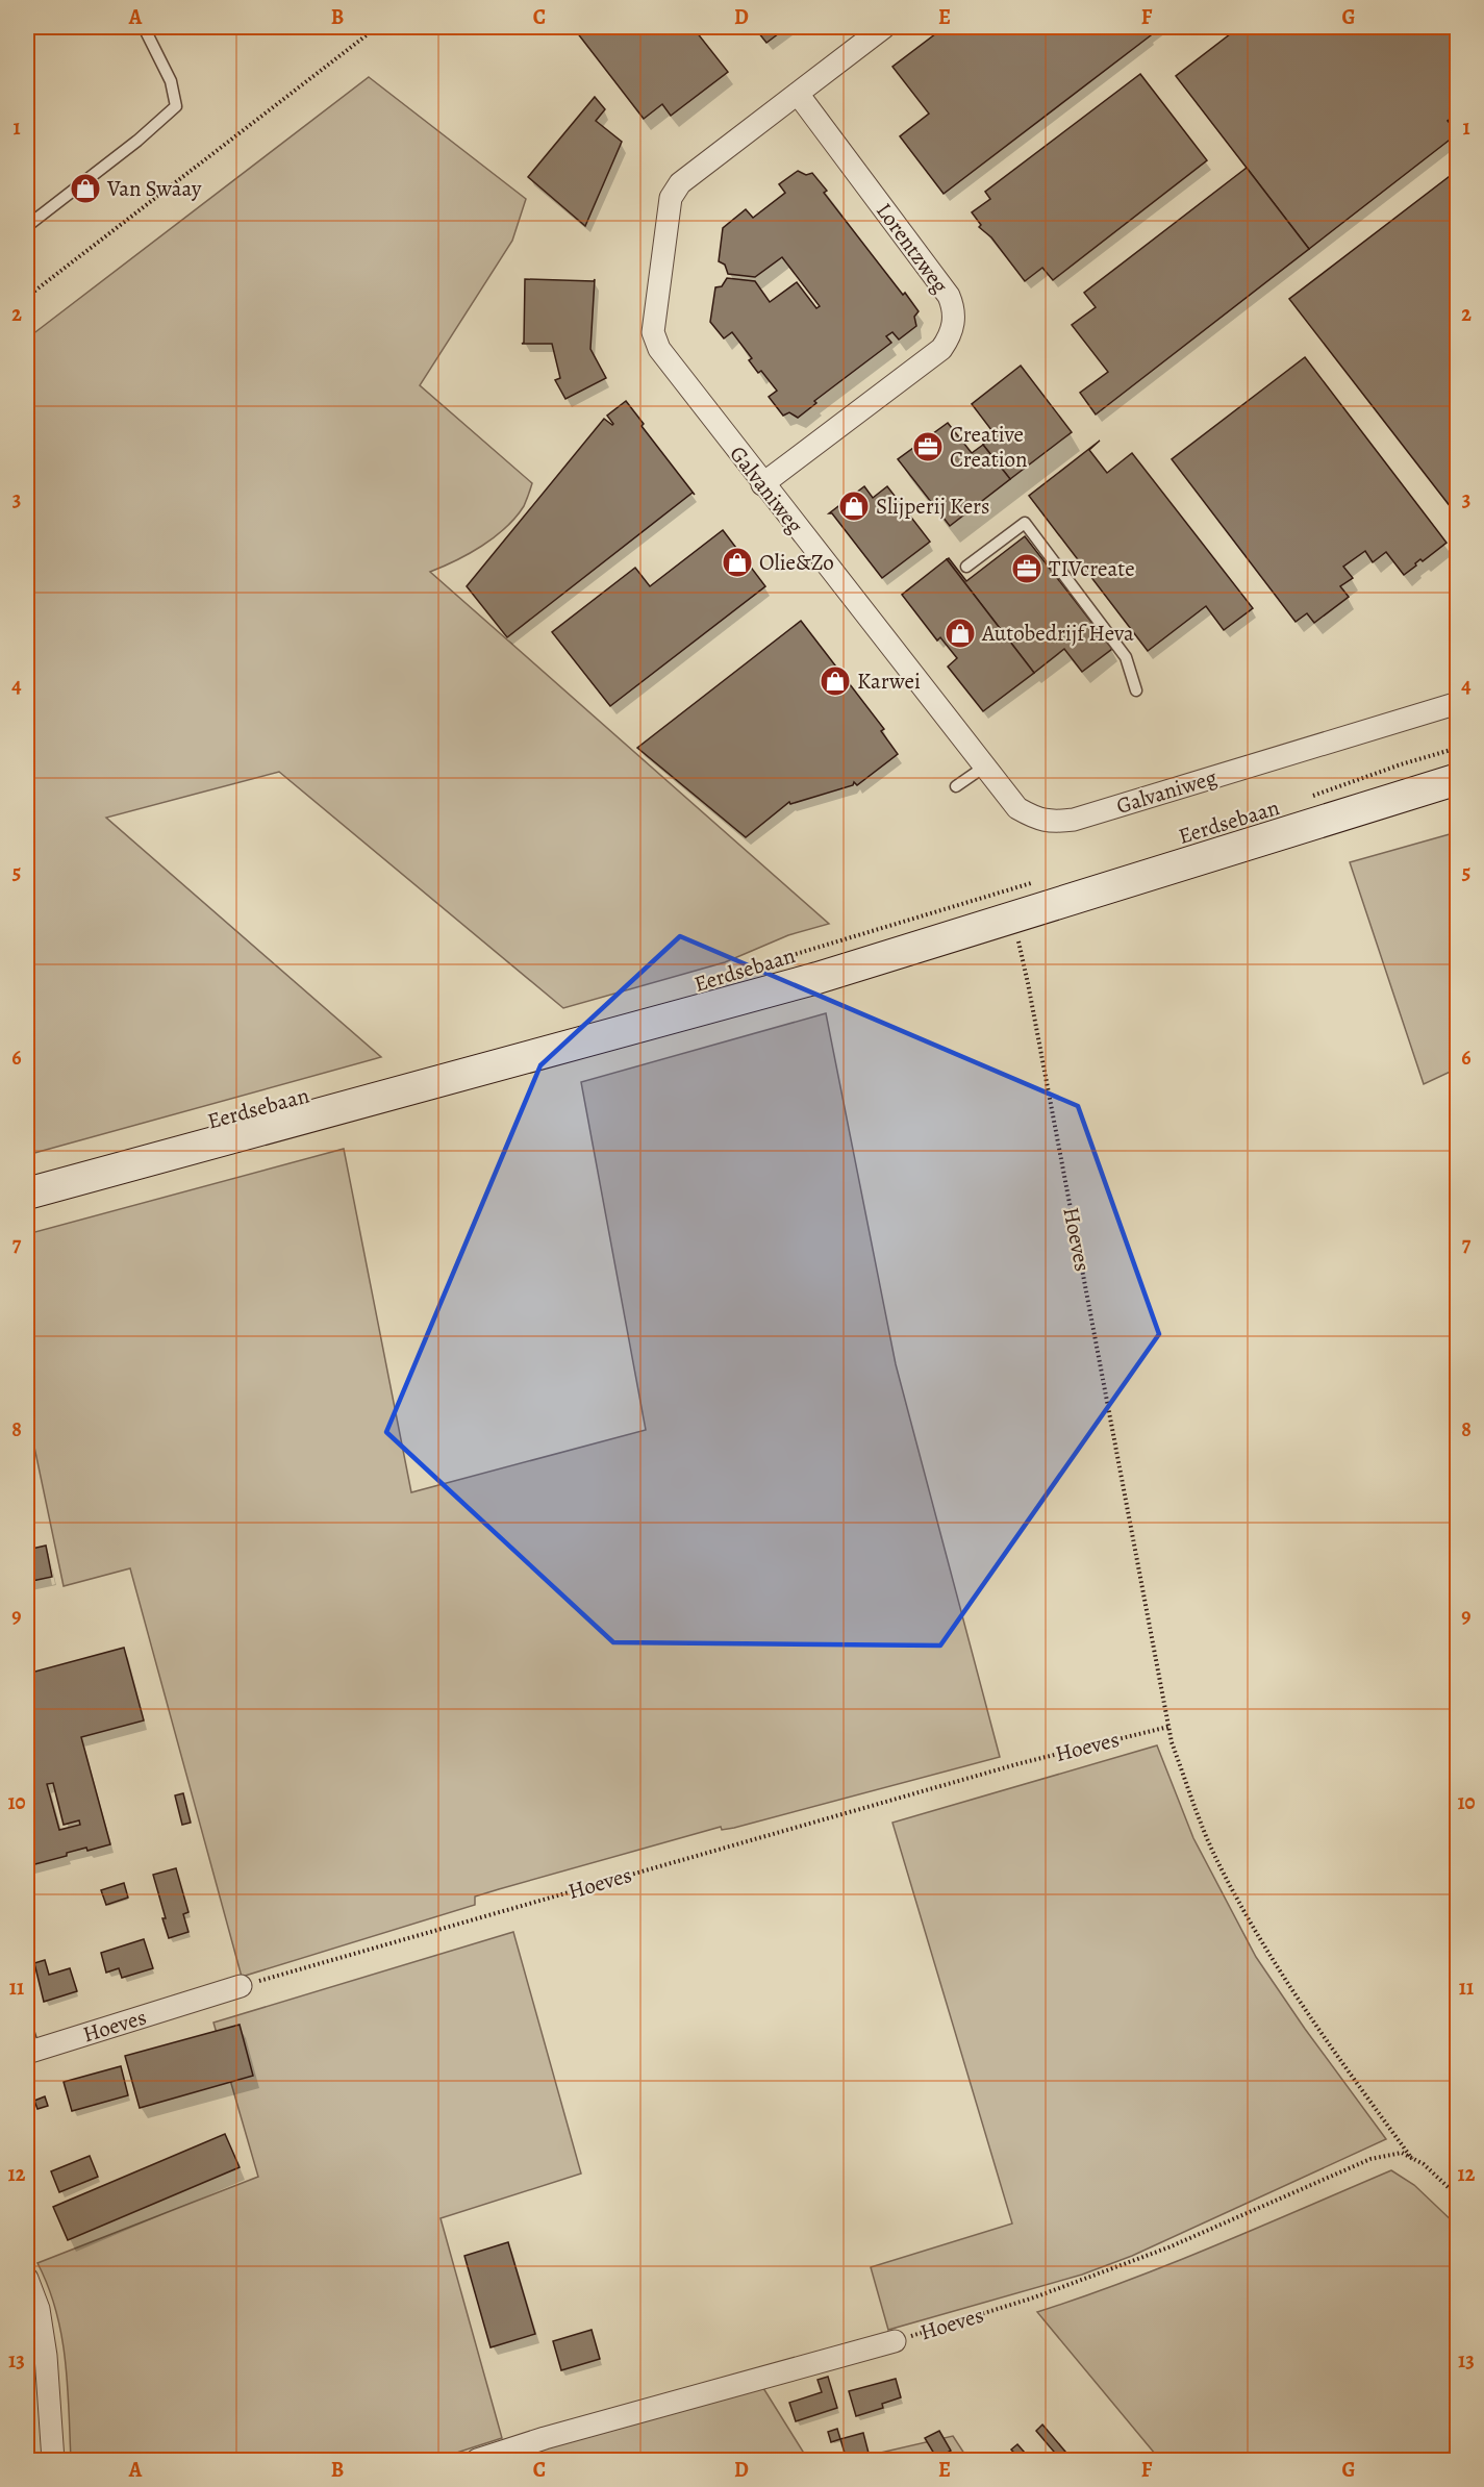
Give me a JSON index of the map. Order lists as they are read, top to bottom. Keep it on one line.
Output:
{"streets":{"main road":["Eerdsebaan"],"street":["Lorentzweg","Galvaniweg","Hoeves"]},"crossings":[["Lorentzweg","Galvaniweg"]],"places":{"shop":["Van Swaay","Slijperij Kers","Olie&Zo","Autobedrijf Heva","Karwei"],"office":["Creative Creation","TIVcreate"]},"grid":{"columns":["A","B","C","D","E","F","G"],"rows":["1","2","3","4","5","6","7","8","9","10","11","12","13"]}}
